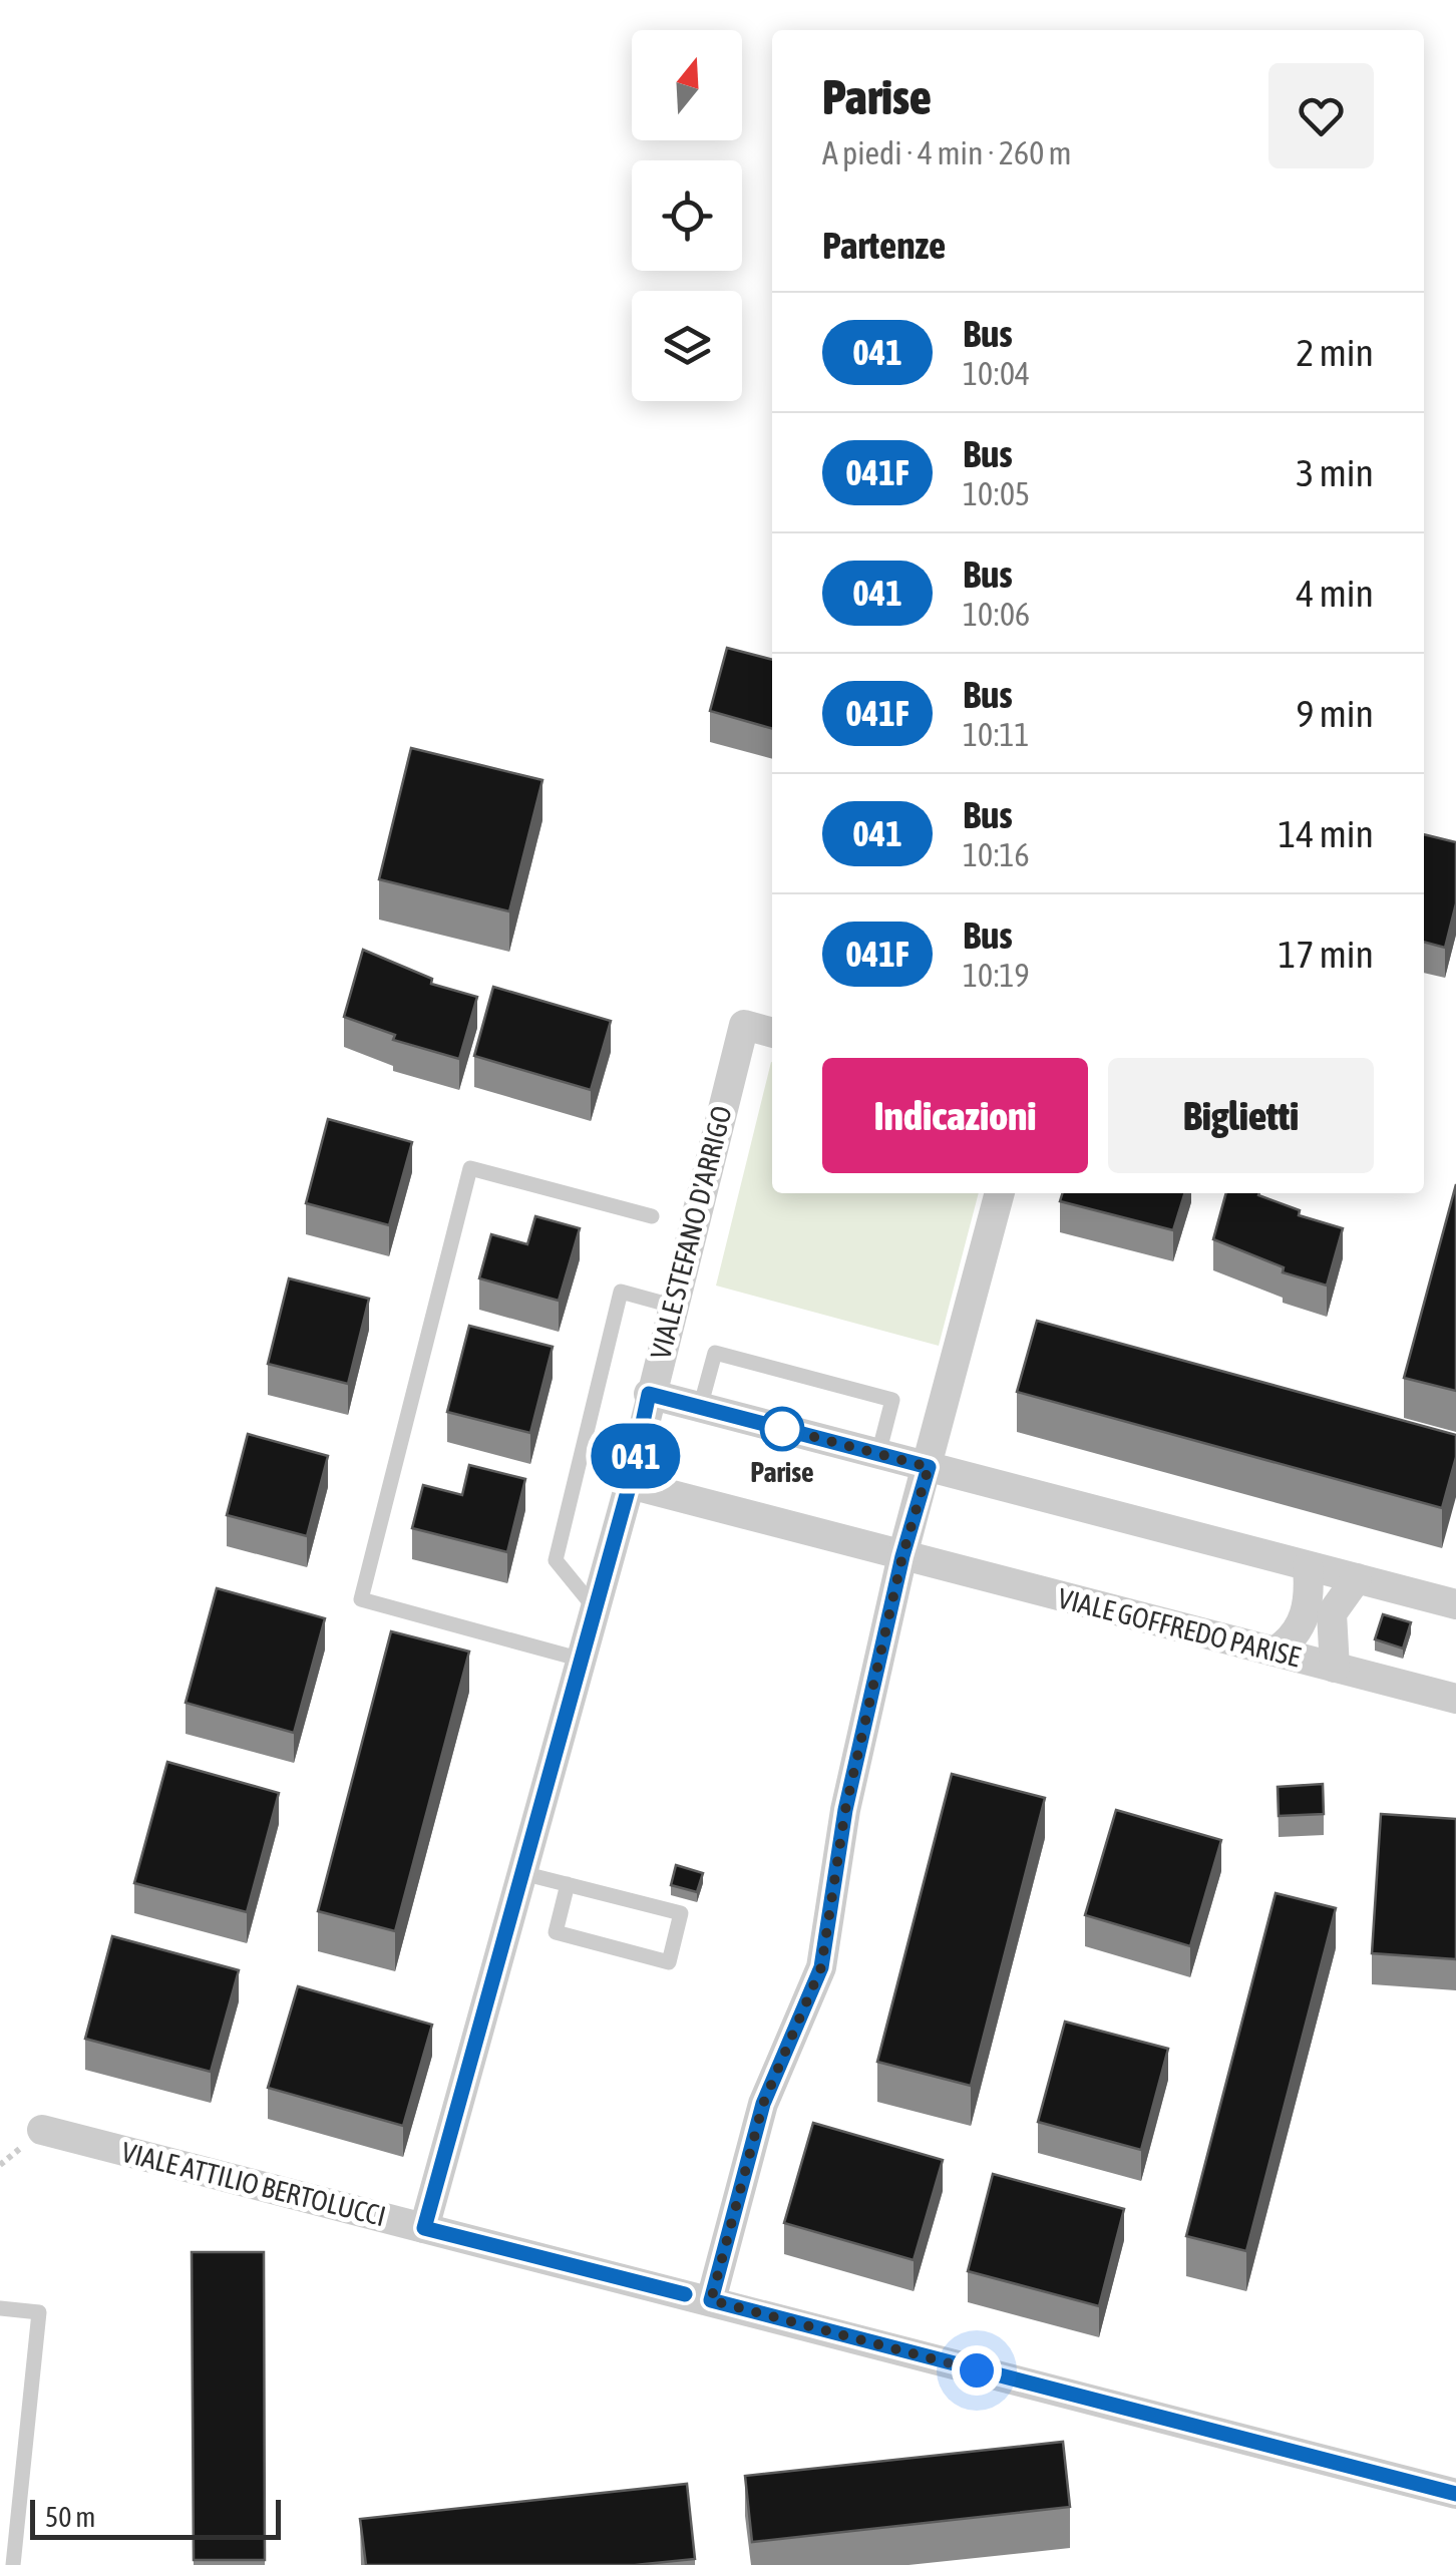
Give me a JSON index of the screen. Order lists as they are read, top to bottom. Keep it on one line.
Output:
{"streets":{"street":["VIALE STEFANO D'ARRIGO","VIALE GOFFREDO PARISE","VIALE ATTILIO BERTOLUCCI"]},"crossings":[["VIALE STEFANO D'ARRIGO","VIALE GOFFREDO PARISE"],["VIALE STEFANO D'ARRIGO","VIALE ATTILIO BERTOLUCCI"]],"places":["Parise"],"lines":["bus line 041"],"scale_bar":"50 m","north":"top","page":{"on_map":"041","heading":[["Parise","A piedi · 4 min · 260 m"],"Partenze"],"list":[{"mark":"041","name":"Bus","note":"10:04","value":"2 min"},{"mark":"041F","name":"Bus","note":"10:05","value":"3 min"},{"mark":"041","name":"Bus","note":"10:06","value":"4 min"},{"mark":"041F","name":"Bus","note":"10:11","value":"9 min"},{"mark":"041","name":"Bus","note":"10:16","value":"14 min"},{"mark":"041F","name":"Bus","note":"10:19","value":"17 min"}],"buttons":["Indicazioni","Biglietti"],"scale":"50 m"}}
